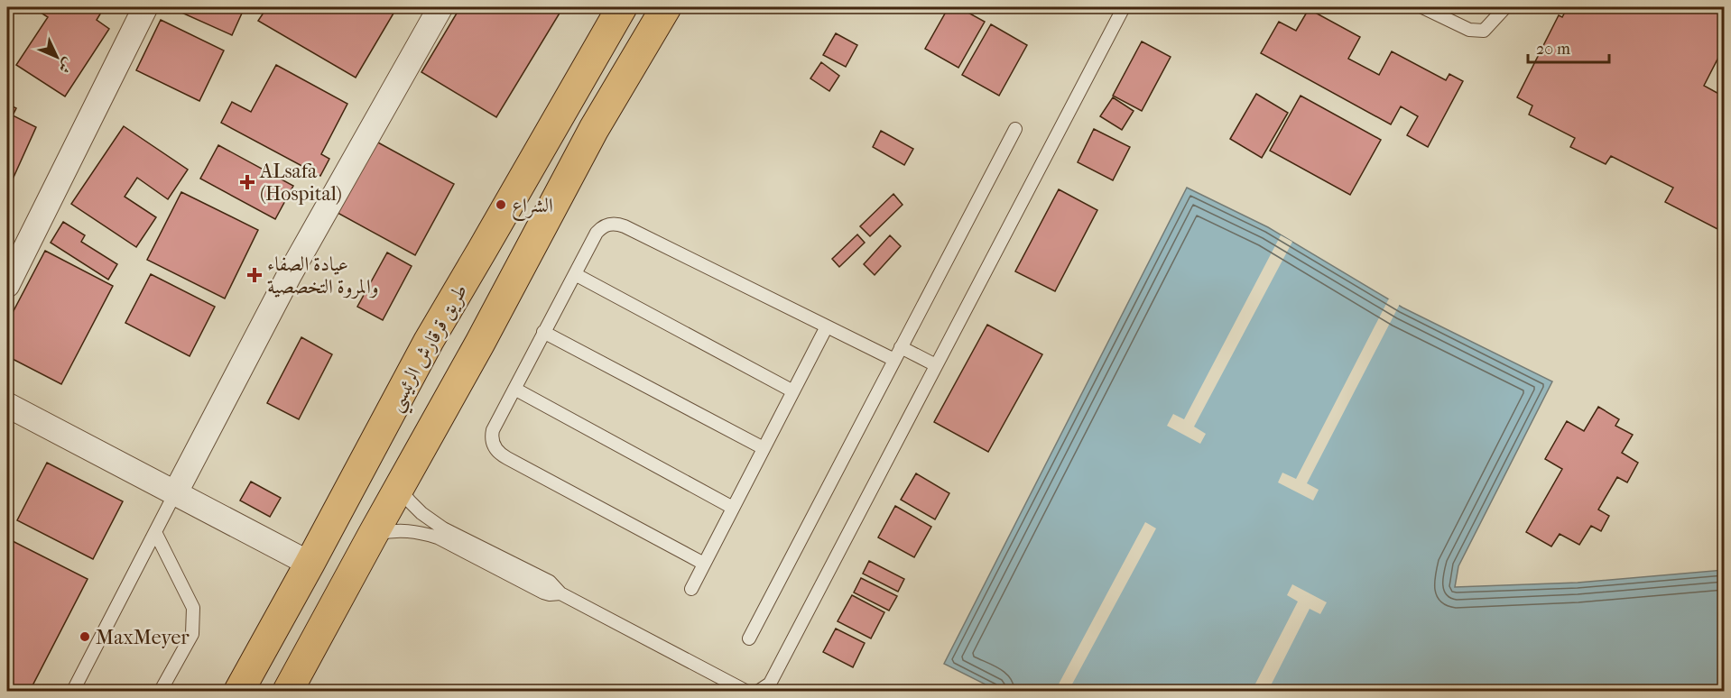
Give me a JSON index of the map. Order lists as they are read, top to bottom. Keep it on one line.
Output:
{"streets":{"main road":["طريق قرقارش الرئيسي"]},"places":{"health":["ALsafa (Hospital)","عيادة الصفاء والمروة التخصصية"],"other":["الشراع","MaxMeyer"]},"scale_bar":"20 m","north":"bottom right"}
